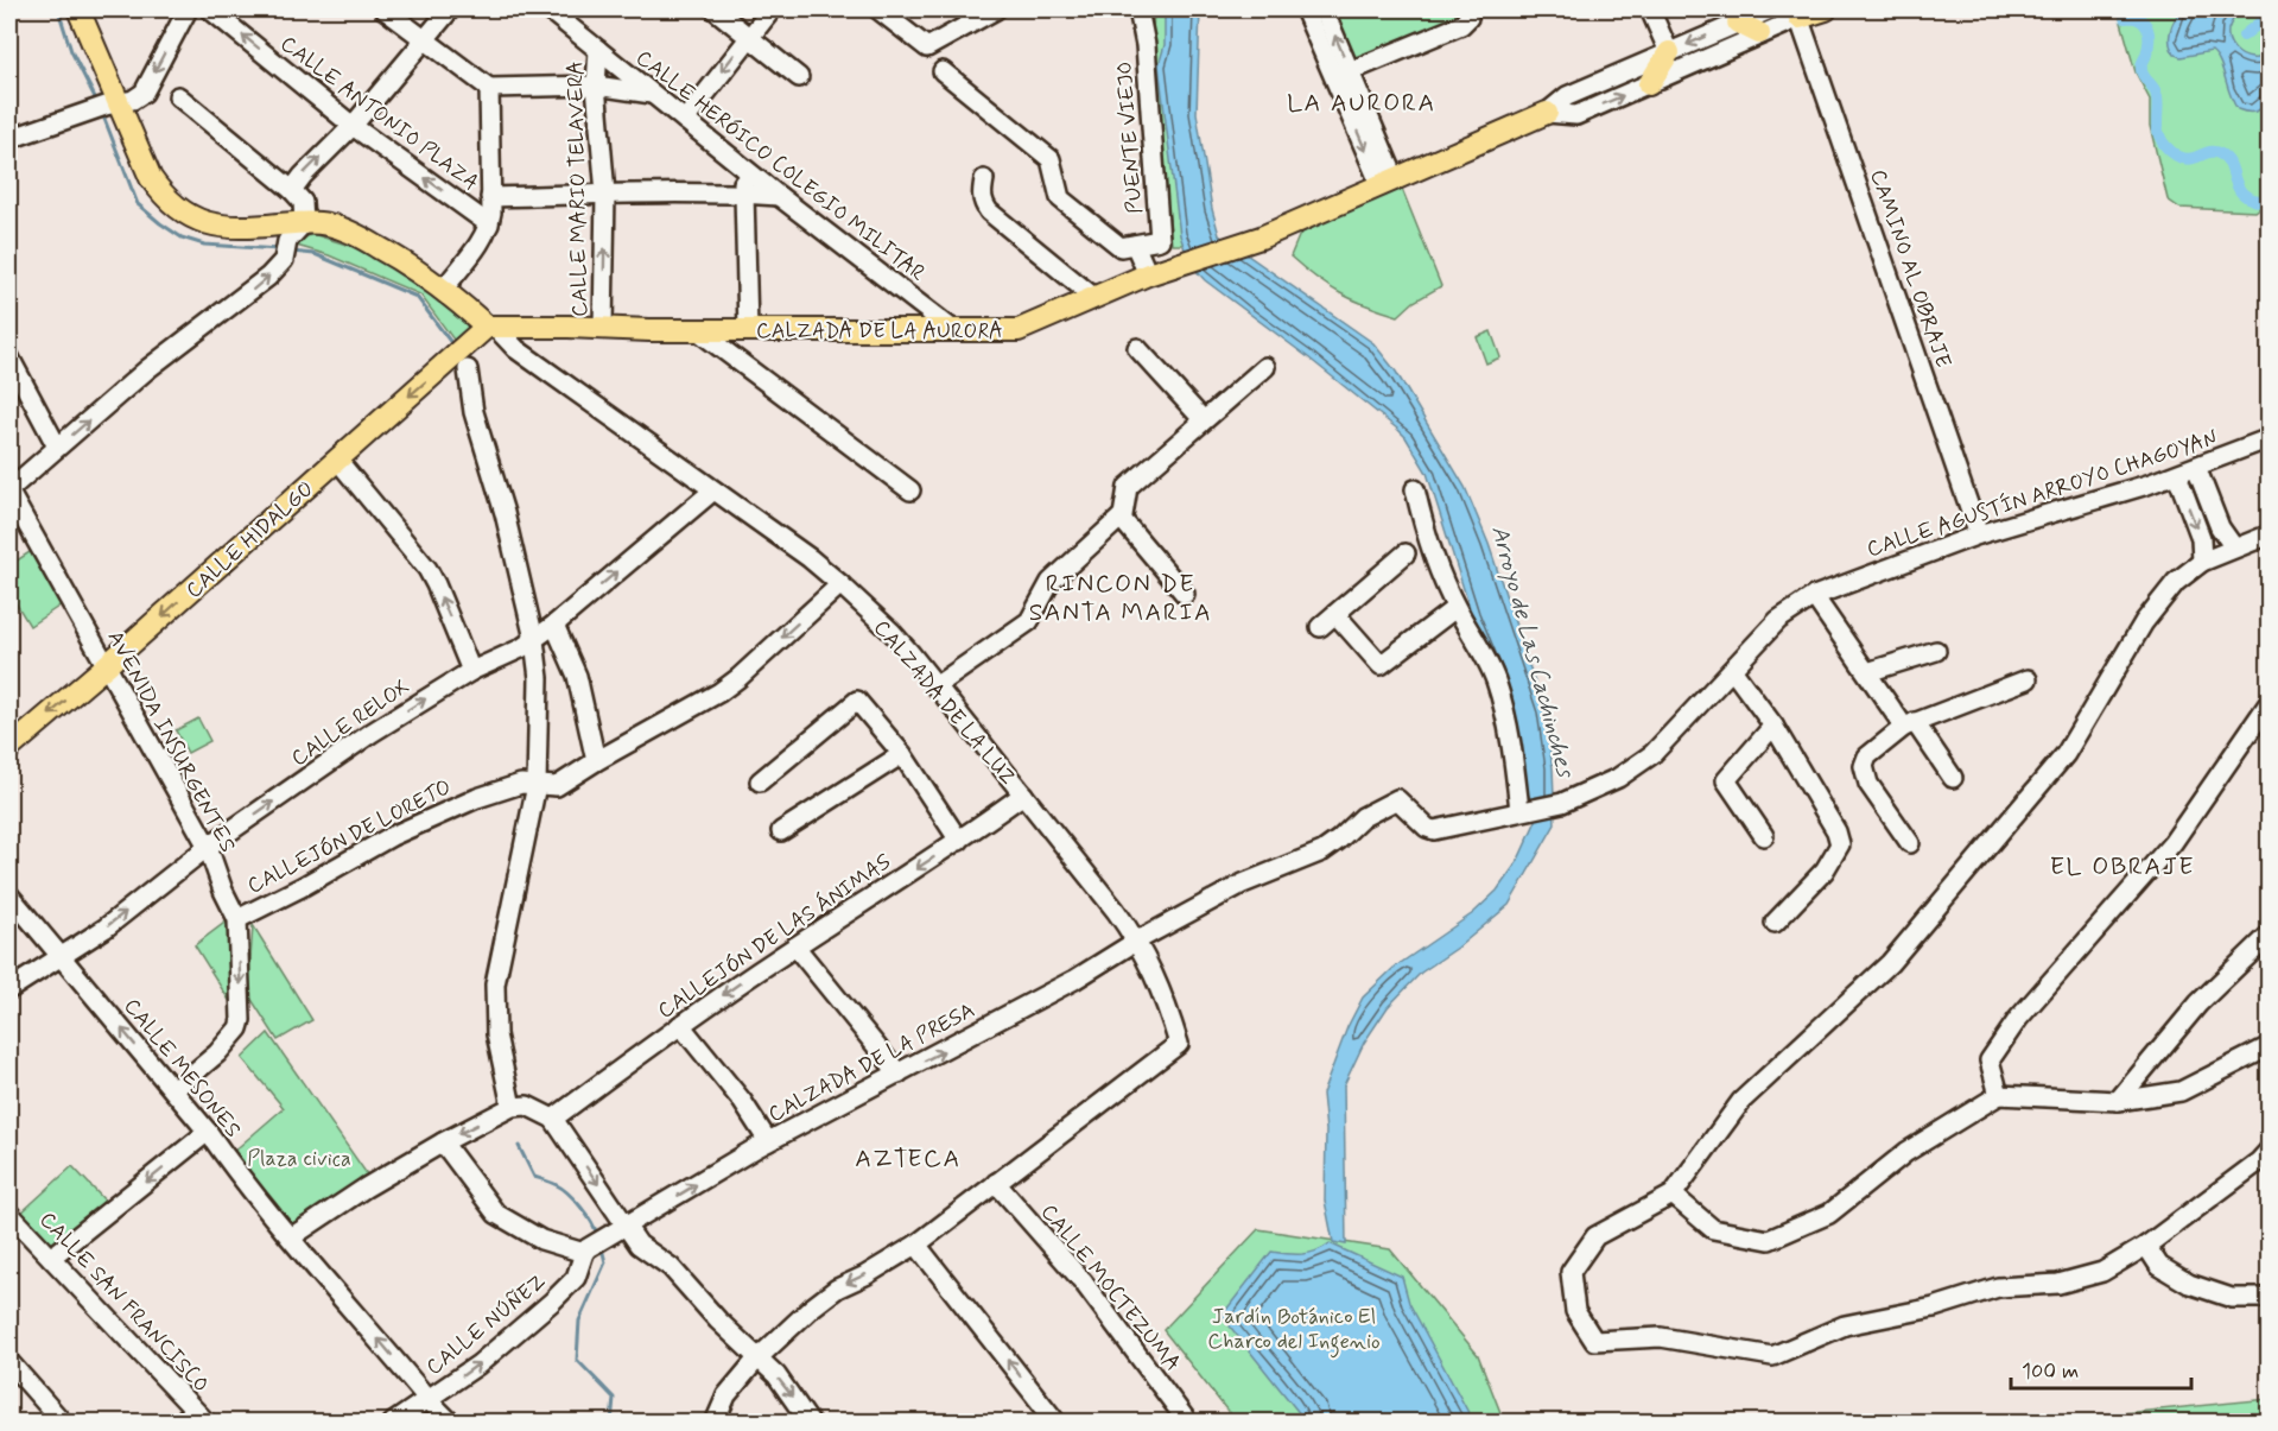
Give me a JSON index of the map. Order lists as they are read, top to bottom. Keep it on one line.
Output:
{"streets":{"main road":["CALZADA DE LA AURORA","CALLE HIDALGO","CALZADA DE LA LUZ"],"street":["CALLE ANTONIO PLAZA","PUENTE VIEJO","CALLE HERÓICO COLEGIO MILITAR","CALLE MARIO TELAVERA","CAMINO AL OBRAJE","CALLE AGUSTÍN ARROYO CHAGOYAN","CALLE RELOX","AVENIDA INSURGENTES","CALLEJÓN DE LORETO","CALLEJÓN DE LAS ÁNIMAS","CALZADA DE LA PRESA","CALLE MESONES","CALLE MOCTEZUMA","CALLE SAN FRANCISCO","CALLE NÚÑEZ"]},"crossings":[["PUENTE VIEJO","CALZADA DE LA AURORA"],["CALLE HERÓICO COLEGIO MILITAR","CALLE MARIO TELAVERA"],["CALLE HERÓICO COLEGIO MILITAR","CALZADA DE LA AURORA"],["CALLE MARIO TELAVERA","CALZADA DE LA AURORA"],["CAMINO AL OBRAJE","CALLE AGUSTÍN ARROYO CHAGOYAN"],["CALZADA DE LA AURORA","CALLE HIDALGO"],["CALZADA DE LA AURORA","CALZADA DE LA LUZ"],["CALLE AGUSTÍN ARROYO CHAGOYAN","CALZADA DE LA PRESA"],["CALLE HIDALGO","CALZADA DE LA LUZ"],["CALLE HIDALGO","AVENIDA INSURGENTES"],["CALZADA DE LA LUZ","CALLE RELOX"],["CALZADA DE LA LUZ","CALLEJÓN DE LORETO"],["CALZADA DE LA LUZ","CALLEJÓN DE LAS ÁNIMAS"],["CALZADA DE LA LUZ","CALZADA DE LA PRESA"],["CALZADA DE LA LUZ","CALLE MOCTEZUMA"],["CALLE RELOX","AVENIDA INSURGENTES"],["CALLE RELOX","CALLE MESONES"],["AVENIDA INSURGENTES","CALLEJÓN DE LORETO"],["AVENIDA INSURGENTES","CALLE MESONES"],["CALLE MESONES","CALLE NÚÑEZ"]],"one_way":["CALLE HIDALGO","CALLE RELOX","CALZADA DE LA PRESA","CALLE MESONES","CALLE NÚÑEZ"],"districts":["LA AURORA","RINCON DE SANTA MARIA","EL OBRAJE","AZTECA"],"water":["Arroyo de Las Cachinches"],"parks":["Plaza civica","Jardín Botánico El Charco del Ingenio"],"scale_bar":"100 m"}
